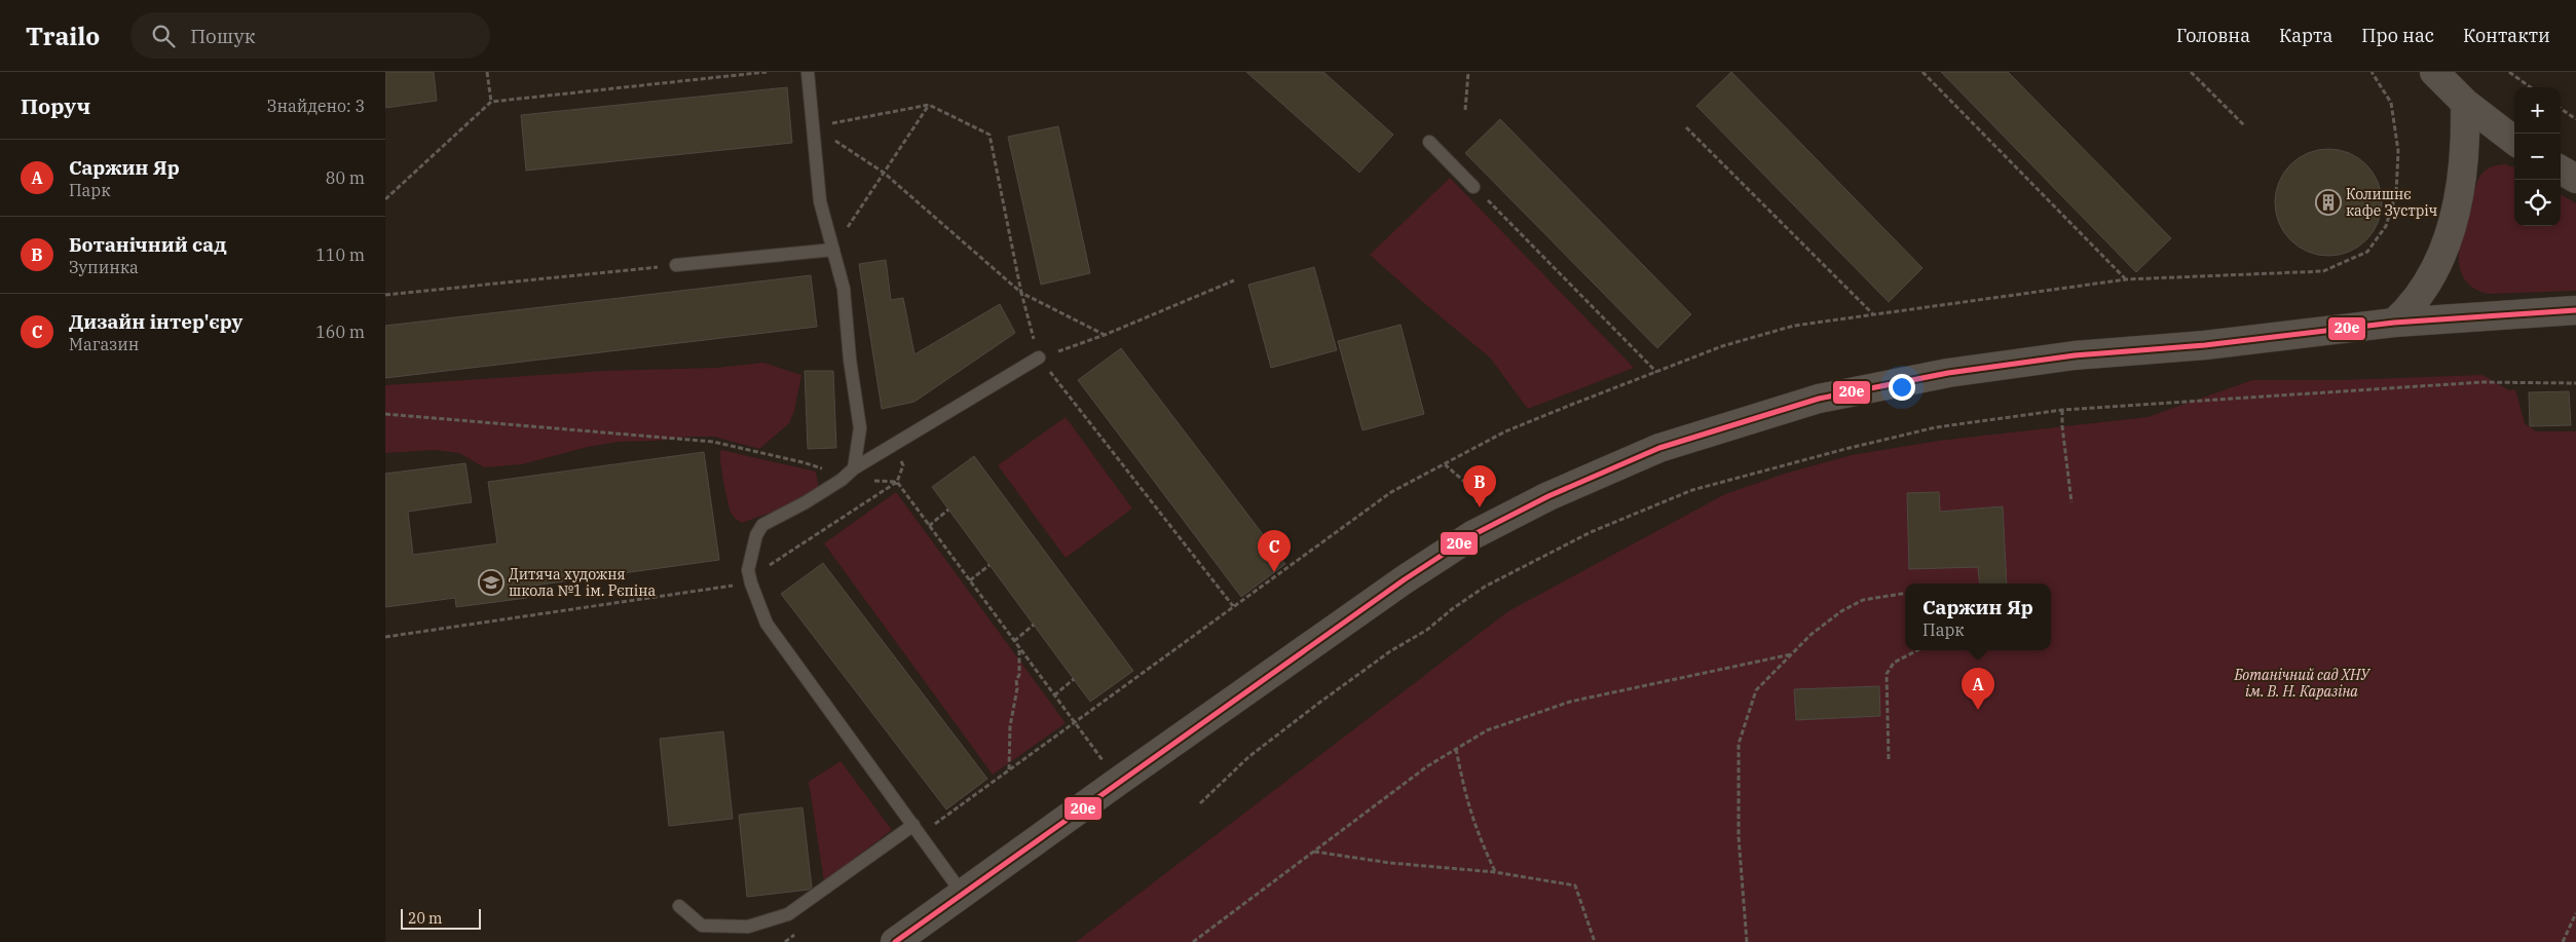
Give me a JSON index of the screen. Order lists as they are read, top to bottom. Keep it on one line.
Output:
{"parks":["Ботанічний сад ХНУ ім. В. Н. Каразіна"],"places":{"building":["Колишнє кафе Зустріч"],"school or university":["Дитяча художня школа №1 ім. Рєпіна"]},"lines":["transit line 20е"],"scale_bar":"20 m","page":{"header":"Trailo","search":"Пошук","nav":["Головна","Карта","Про нас","Контакти"],"heading":["Поруч","Знайдено: 3"],"map_buttons":["+","−"],"list":[{"mark":"A","name":"Саржин Яр","note":"Парк","value":"80 m"},{"mark":"B","name":"Ботанічний сад","note":"Зупинка","value":"110 m"},{"mark":"C","name":"Дизайн інтер'єру","note":"Магазин","value":"160 m"}],"pins":["B","C","A"],"popup":["Саржин Яр","Парк"],"scale":"20 m"}}
